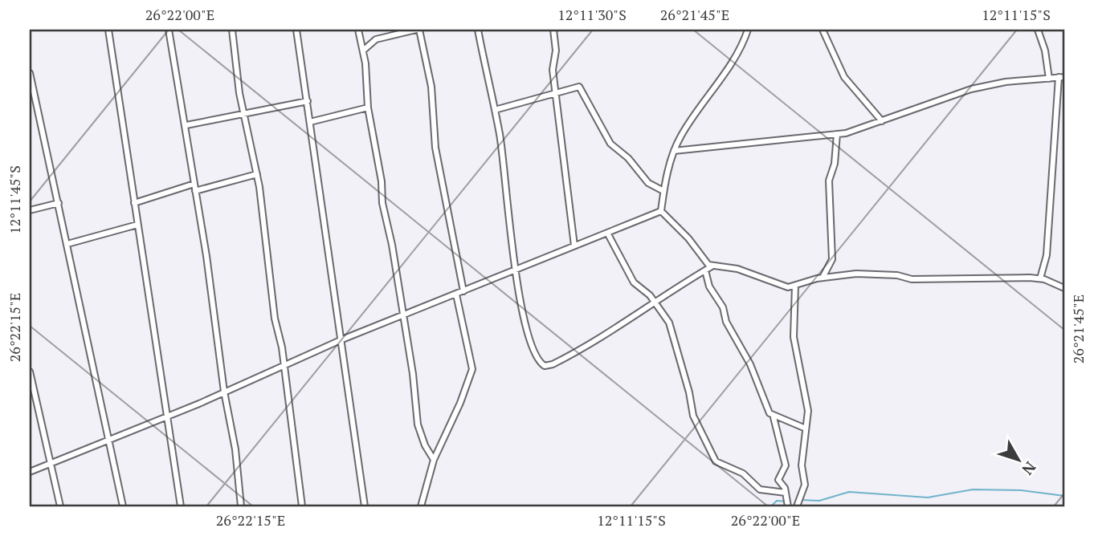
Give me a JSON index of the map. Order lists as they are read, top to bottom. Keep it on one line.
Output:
{"north":"bottom right","coordinates":["26°22'00\"E","12°11'30\"S","26°21'45\"E","12°11'15\"S","12°11'45\"S","26°22'15\"E"]}
